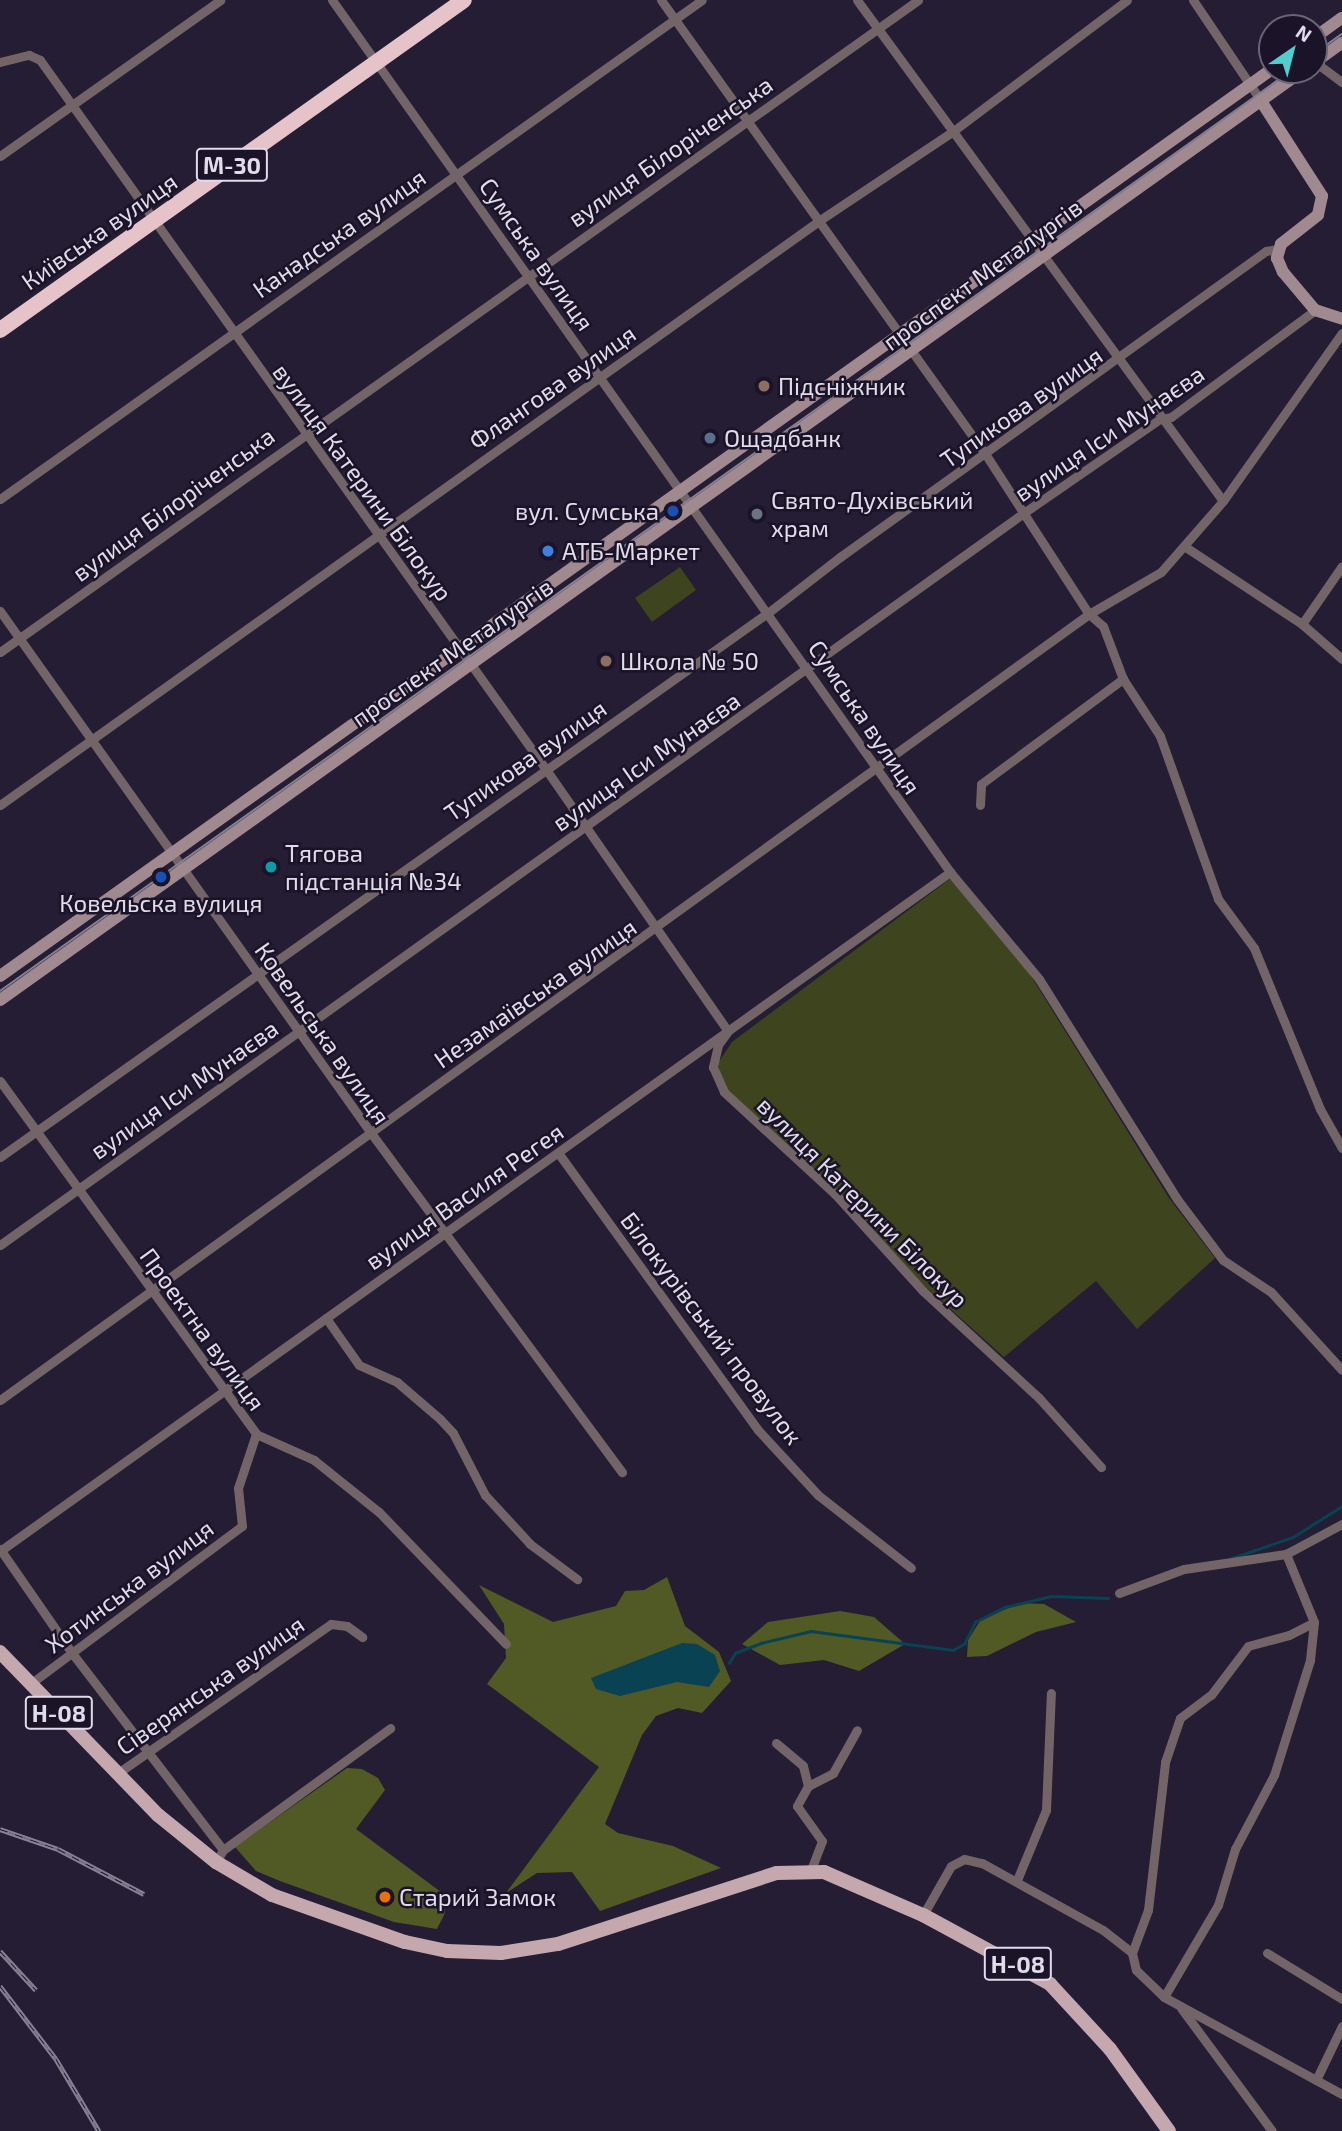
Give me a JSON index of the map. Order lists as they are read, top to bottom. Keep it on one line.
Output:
{"streets":{"highway":["М-30","Київська вулиця"],"main road":["проспект Металургів","Н-08"],"street":["вулиця Білоріченська","Канадська вулиця","Сумська вулиця","Флангова вулиця","Тупикова вулиця","вулиця Іси Мунаєва","вулиця Катерини Білокур","Незамаївська вулиця","Ковельська вулиця","вулиця Василя Регея","Білокурівський провулок","Проектна вулиця","Хотинська вулиця","Сіверянська вулиця"]},"crossings":[["вулиця Білоріченська","Сумська вулиця"],["вулиця Білоріченська","вулиця Катерини Білокур"],["вулиця Білоріченська","Ковельська вулиця"],["Київська вулиця","Сумська вулиця"],["Київська вулиця","вулиця Катерини Білокур"],["Канадська вулиця","Сумська вулиця"],["Канадська вулиця","вулиця Катерини Білокур"],["Сумська вулиця","проспект Металургів"],["Сумська вулиця","Флангова вулиця"],["Сумська вулиця","Тупикова вулиця"],["Сумська вулиця","вулиця Іси Мунаєва"],["Сумська вулиця","Незамаївська вулиця"],["Сумська вулиця","вулиця Василя Регея"],["проспект Металургів","вулиця Катерини Білокур"],["проспект Металургів","Ковельська вулиця"],["Флангова вулиця","вулиця Катерини Білокур"],["Флангова вулиця","Ковельська вулиця"],["Тупикова вулиця","вулиця Катерини Білокур"],["Тупикова вулиця","Ковельська вулиця"],["Тупикова вулиця","Проектна вулиця"],["вулиця Іси Мунаєва","вулиця Катерини Білокур"],["вулиця Іси Мунаєва","Ковельська вулиця"],["вулиця Іси Мунаєва","Проектна вулиця"],["вулиця Катерини Білокур","Незамаївська вулиця"],["вулиця Катерини Білокур","вулиця Василя Регея"],["Незамаївська вулиця","Ковельська вулиця"],["Незамаївська вулиця","Проектна вулиця"],["Ковельська вулиця","вулиця Василя Регея"],["вулиця Василя Регея","Білокурівський провулок"],["вулиця Василя Регея","Проектна вулиця"],["Проектна вулиця","Хотинська вулиця"],["Хотинська вулиця","Н-08"],["Сіверянська вулиця","Н-08"]],"places":["Підсніжник","Ощадбанк","вул. Сумська","Свято-Духівський храм","АТБ-Маркет","Школа № 50","Тягова пiдстанцiя №34","Ковельска вулиця","Старий Замок"],"north":"top right"}
